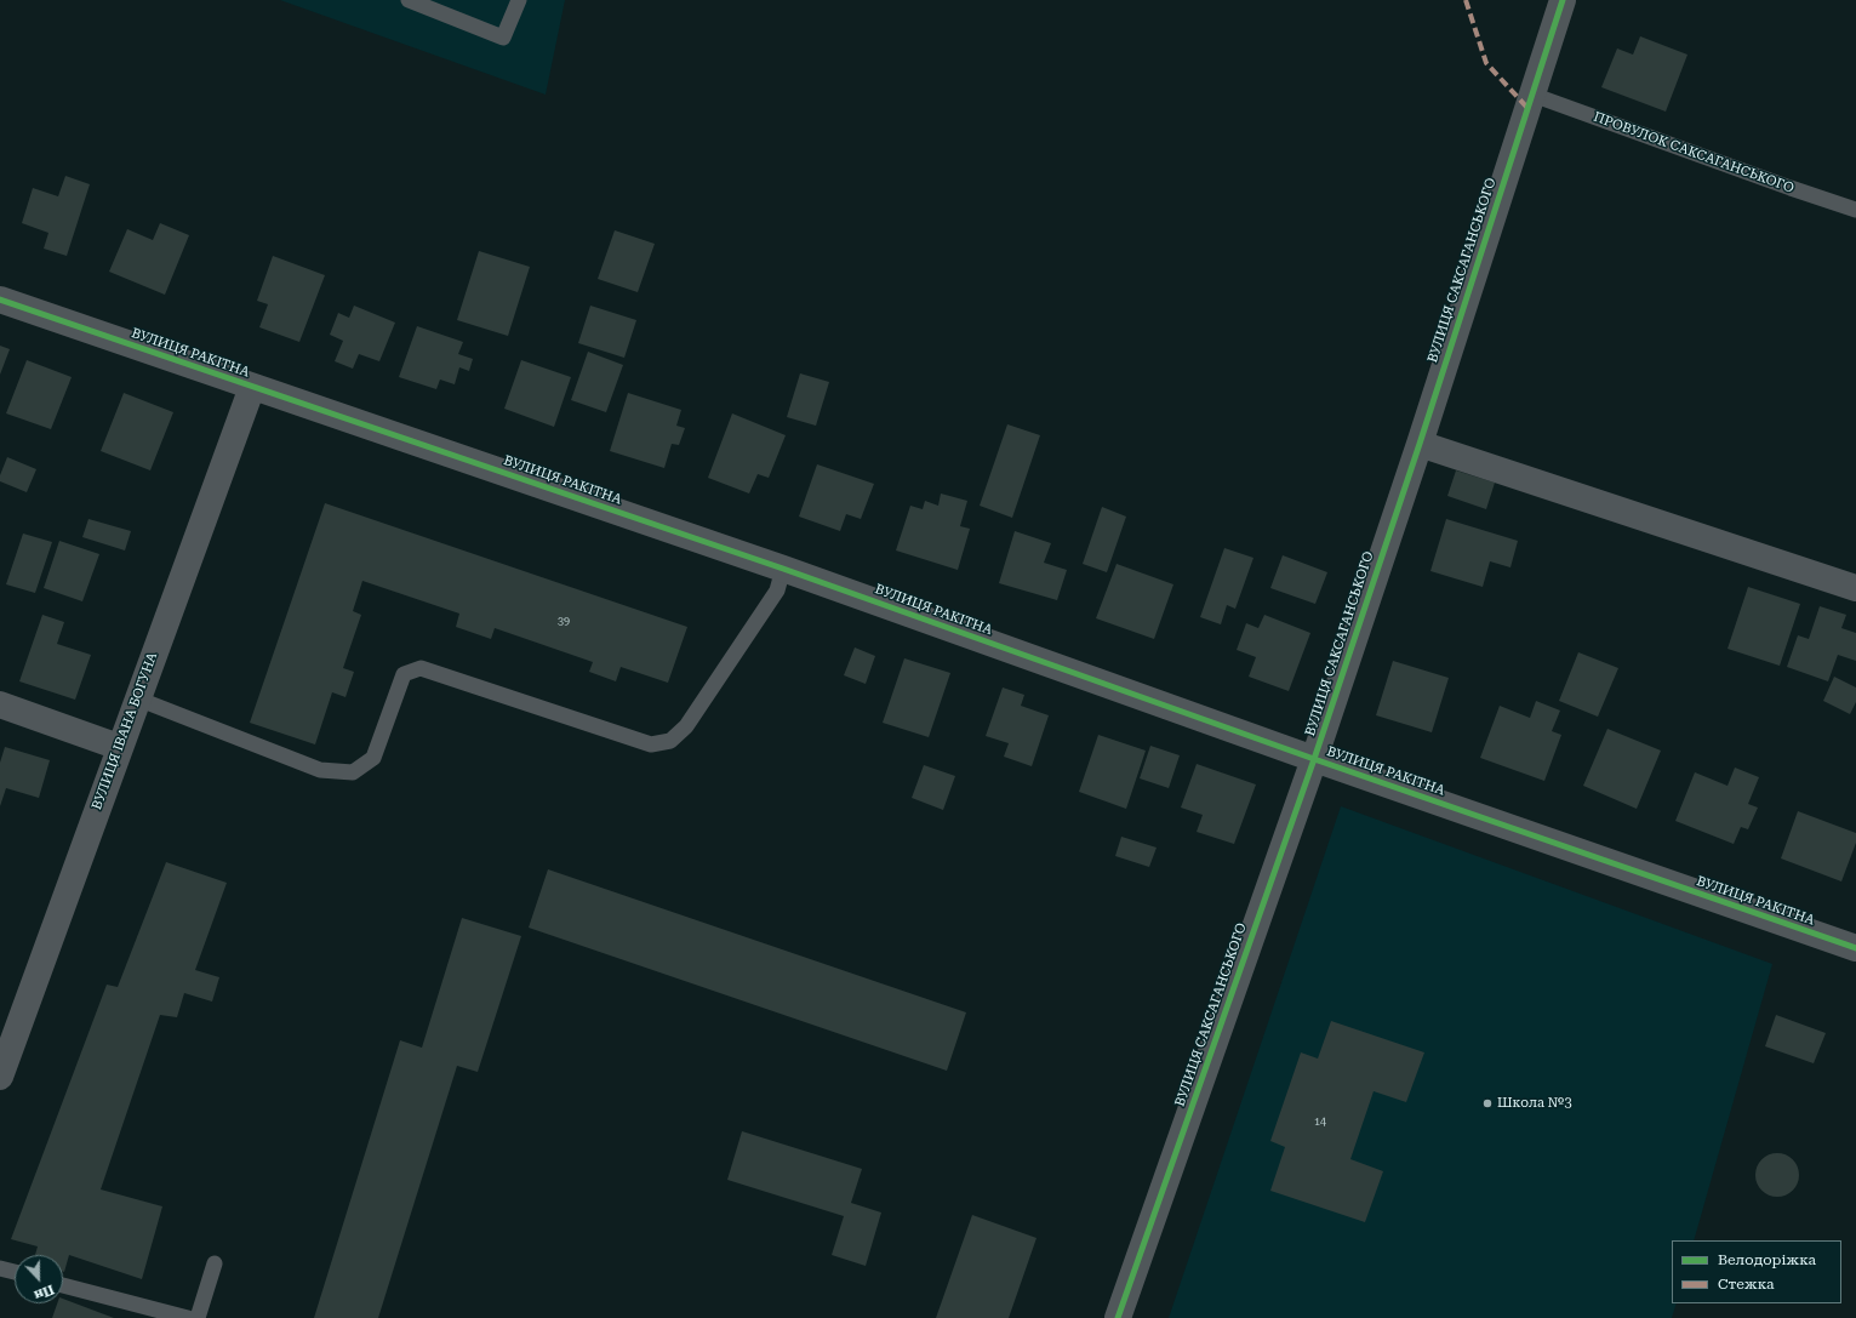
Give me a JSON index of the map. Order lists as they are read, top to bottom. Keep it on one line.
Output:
{"streets":{"street":["ВУЛИЦЯ САКСАГАНСЬКОГО","ВУЛИЦЯ РАКІТНА","ВУЛИЦЯ ІВАНА БОГУНА"],"lane":["ПРОВУЛОК САКСАГАНСЬКОГО"]},"crossings":[["ПРОВУЛОК САКСАГАНСЬКОГО","ВУЛИЦЯ САКСАГАНСЬКОГО"],["ВУЛИЦЯ САКСАГАНСЬКОГО","ВУЛИЦЯ РАКІТНА"],["ВУЛИЦЯ РАКІТНА","ВУЛИЦЯ ІВАНА БОГУНА"]],"places":["Школа №3"],"house_numbers":["39","14"],"legend":["Велодоріжка","Стежка"],"north":"bottom"}
